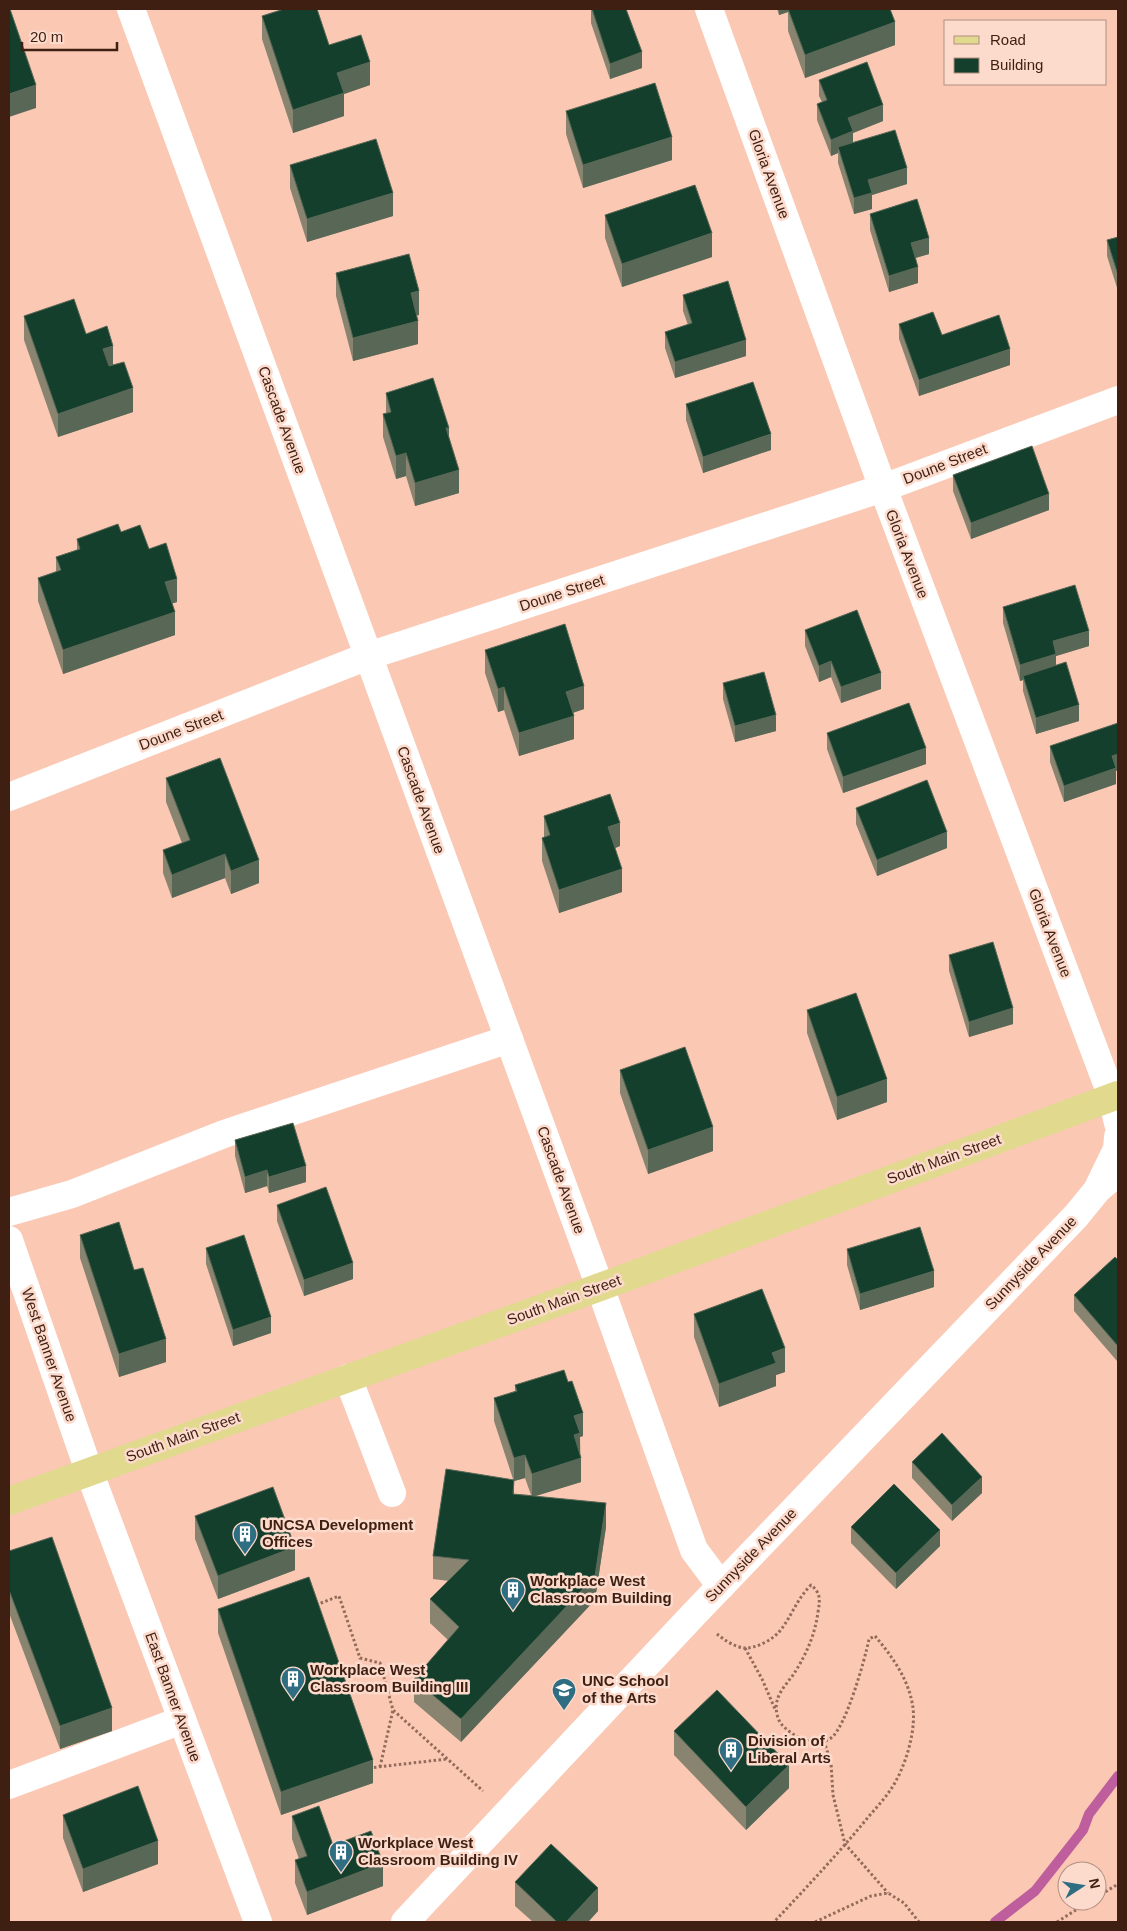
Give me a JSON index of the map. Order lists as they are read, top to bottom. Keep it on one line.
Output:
{"streets":{"main road":["South Main Street"],"street":["Gloria Avenue","Cascade Avenue","Doune Street","Sunnyside Avenue","West Banner Avenue","East Banner Avenue"]},"crossings":[["Gloria Avenue","Doune Street"],["Gloria Avenue","South Main Street"],["Cascade Avenue","Doune Street"],["Cascade Avenue","South Main Street"],["Cascade Avenue","Sunnyside Avenue"],["South Main Street","West Banner Avenue"],["South Main Street","East Banner Avenue"],["West Banner Avenue","East Banner Avenue"]],"places":{"building":["UNCSA Development Offices","Workplace West Classroom Building","Workplace West Classroom Building III","Division of Liberal Arts","Workplace West Classroom Building IV"],"school or university":["UNC School of the Arts"]},"legend":["Road","Building"],"scale_bar":"20 m","north":"right"}
